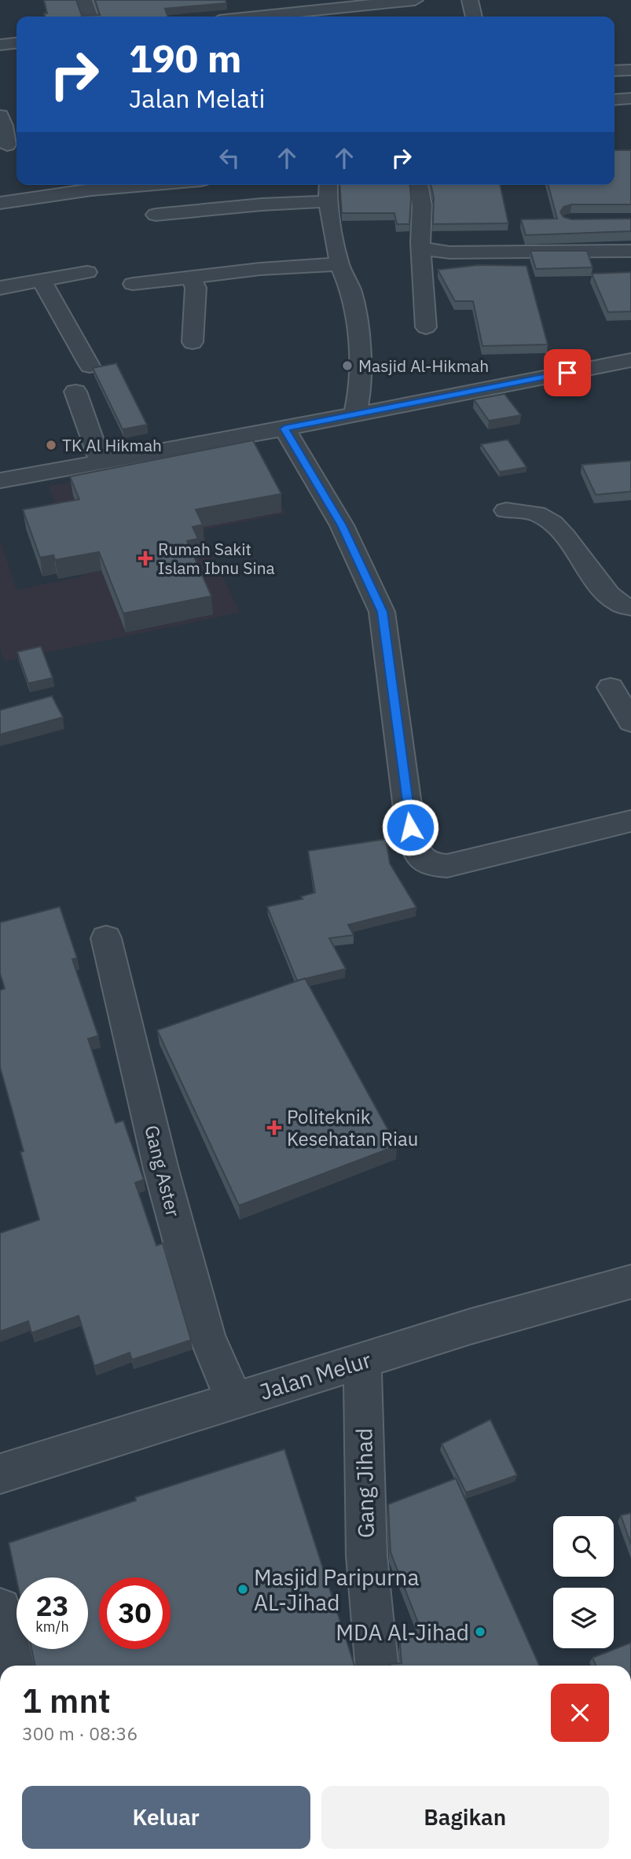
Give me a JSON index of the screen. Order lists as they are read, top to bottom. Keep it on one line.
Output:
{"streets":{"street":["Gang Aster","Jalan Melur","Gang Jihad"]},"crossings":[["Gang Aster","Jalan Melur"],["Jalan Melur","Gang Jihad"]],"places":{"other":["Masjid Al-Hikmah","TK Al Hikmah","Masjid Paripurna AL-Jihad","MDA Al-Jihad"],"health":["Rumah Sakit Islam Ibnu Sina","Politeknik Kesehatan Riau"]},"page":{"turn":["190 m","Jalan Melati"],"speed":"23 km/h","limit":"30","heading":["1 mnt","300 m · 08:36"],"buttons":["Keluar","Bagikan"]}}
